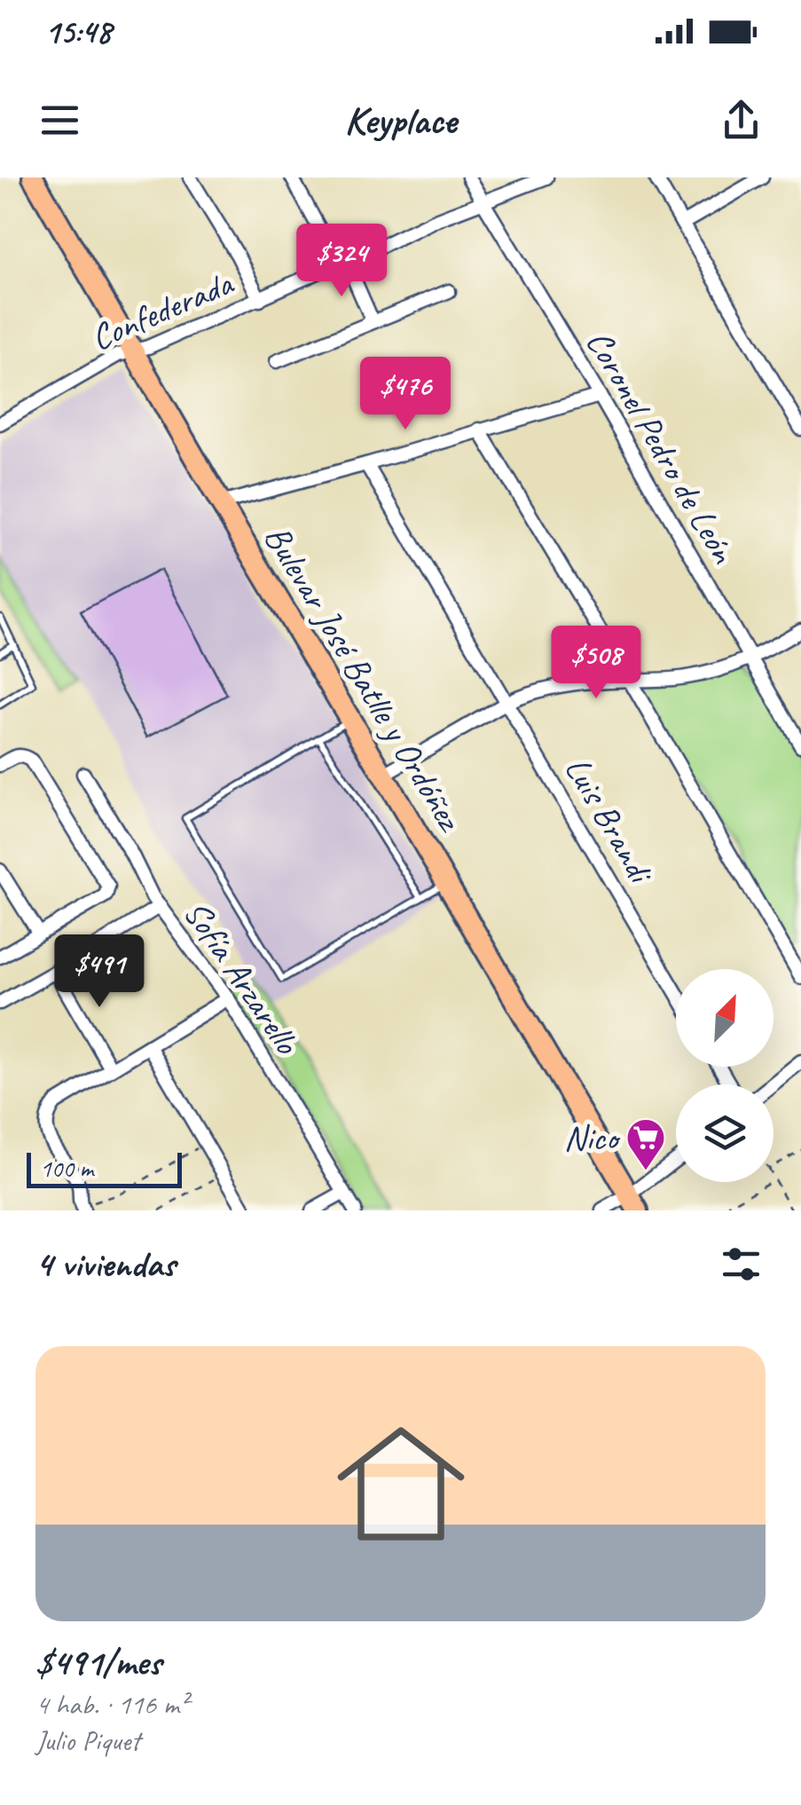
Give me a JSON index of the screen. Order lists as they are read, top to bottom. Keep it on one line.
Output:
{"streets":{"main road":["Bulevar José Batlle y Ordóñez"],"street":["Confederada","Coronel Pedro de León","Luis Brandi","Sofía Arzarello"]},"crossings":[["Confederada","Coronel Pedro de León"],["Confederada","Bulevar José Batlle y Ordóñez"]],"places":{"supermarket":["Nico"]},"scale_bar":"100 m","north":"top right","page":{"status":"15:48","header":"Keyplace","price":["$324","$476","$508","$491"],"scale":"100 m","heading":"4 viviendas","list":[{"name":"$491/mes","note":"4 hab. · 116 m² · Julio Piquet"}]}}
